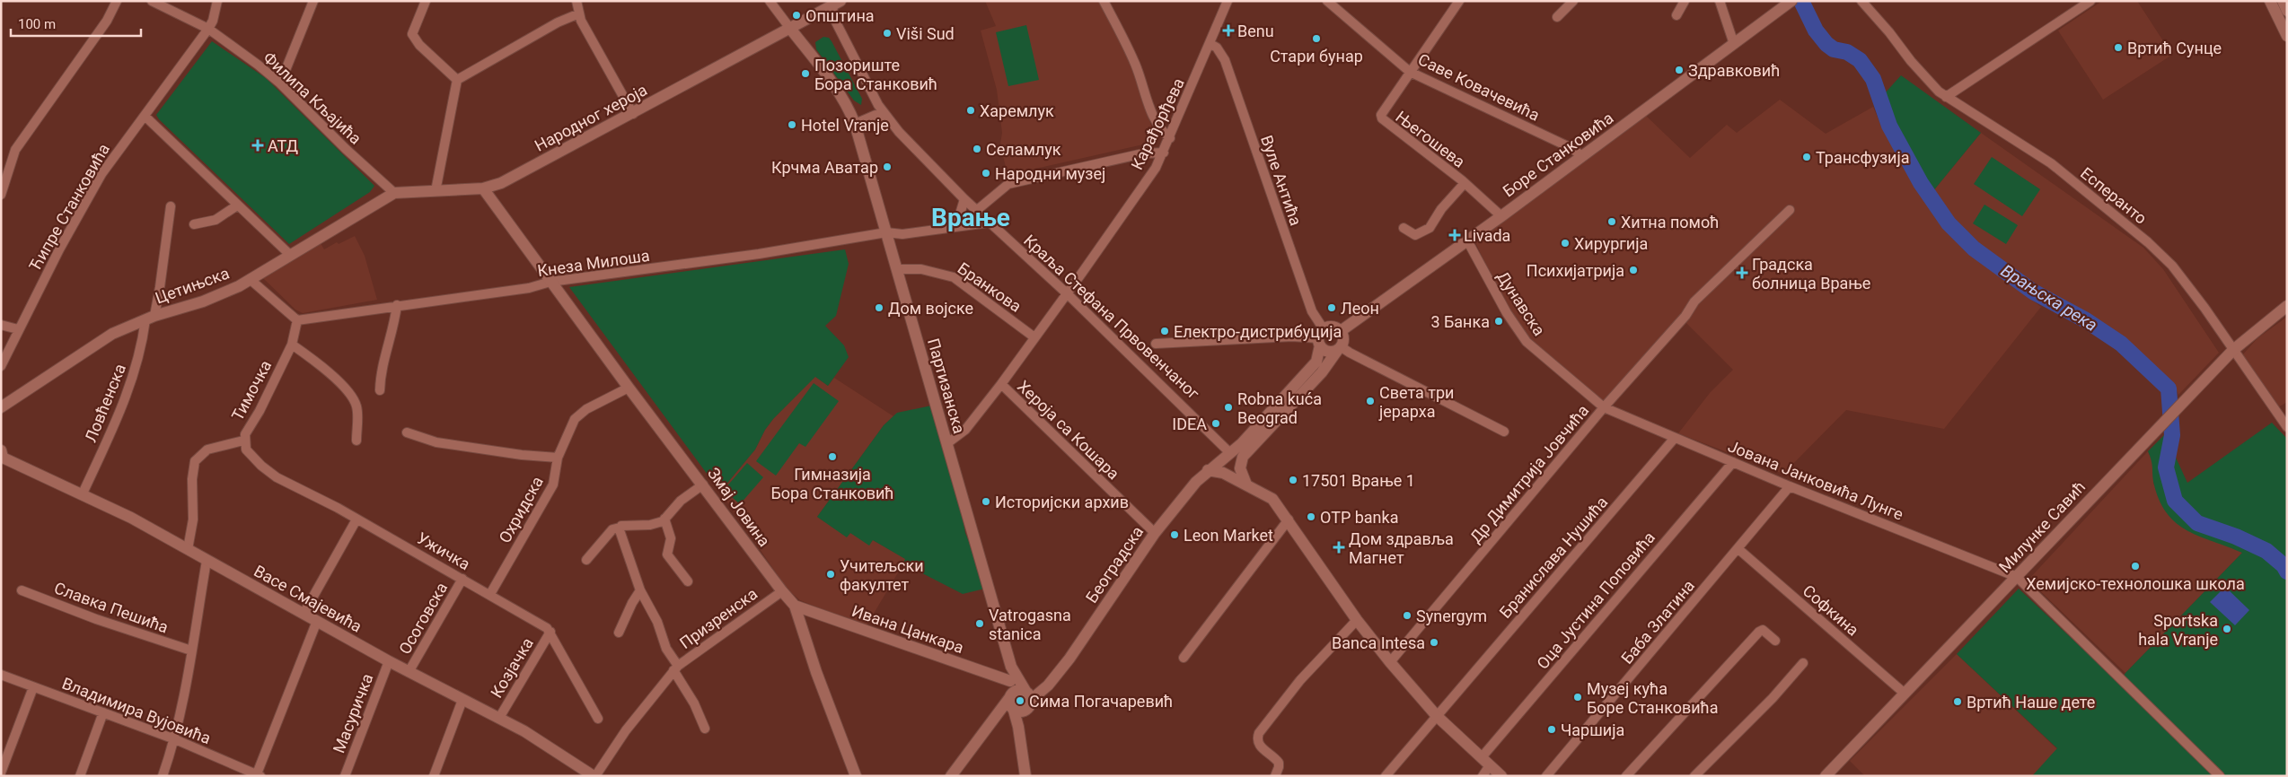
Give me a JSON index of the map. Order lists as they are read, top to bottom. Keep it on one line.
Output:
{"streets":{"street":["Саве Ковачевића","Филипа Кљајића","Народног хероја","Карађорђева","Његошева","Боре Станковића","Вуле Антића","Есперанто","Ћипре Станковића","Кнеза Милоша","Цетињска","Бранкова","Дунавска","Краља Стефана Првовенчаног","Партизанска","Тимочка","Ловћенска","Хероја са Кошара","Др Димитрија Јовчића","Јована Јанковића Лунге","Змај Јовина","Охридска","Милунке Савић","Ужичка","Бранислава Нушића","Београдска","Васе Смајевића","Оца Јустина Поповића","Славка Пешића","Софкина","Осоговска","Призренска","Баба Златина","Ивана Цанкара","Козјачка","Владимира Вујовића","Масуричка"]},"crossings":[["Саве Ковачевића","Његошева"],["Саве Ковачевића","Боре Станковића"],["Филипа Кљајића","Народног хероја"],["Филипа Кљајића","Ћипре Станковића"],["Филипа Кљајића","Цетињска"],["Народног хероја","Цетињска"],["Народног хероја","Краља Стефана Првовенчаног"],["Народног хероја","Партизанска"],["Народног хероја","Змај Јовина"],["Карађорђева","Вуле Антића"],["Карађорђева","Бранкова"],["Карађорђева","Краља Стефана Првовенчаног"],["Карађорђева","Партизанска"],["Карађорђева","Хероја са Кошара"],["Његошева","Боре Станковића"],["Боре Станковића","Вуле Антића"],["Боре Станковића","Дунавска"],["Боре Станковића","Београдска"],["Вуле Антића","Београдска"],["Есперанто","Милунке Савић"],["Кнеза Милоша","Краља Стефана Првовенчаног"],["Кнеза Милоша","Партизанска"],["Кнеза Милоша","Тимочка"],["Кнеза Милоша","Змај Јовина"],["Цетињска","Ловћенска"],["Бранкова","Партизанска"],["Дунавска","Др Димитрија Јовчића"],["Дунавска","Јована Јанковића Лунге"],["Краља Стефана Првовенчаног","Београдска"],["Партизанска","Београдска"],["Партизанска","Ивана Цанкара"],["Тимочка","Ужичка"],["Тимочка","Васе Смајевића"],["Ловћенска","Васе Смајевића"],["Хероја са Кошара","Београдска"],["Др Димитрија Јовчића","Јована Јанковића Лунге"],["Јована Јанковића Лунге","Милунке Савић"],["Јована Јанковића Лунге","Бранислава Нушића"],["Јована Јанковића Лунге","Оца Јустина Поповића"],["Јована Јанковића Лунге","Баба Златина"],["Змај Јовина","Охридска"],["Змај Јовина","Призренска"],["Змај Јовина","Ивана Цанкара"],["Охридска","Ужичка"],["Милунке Савић","Софкина"],["Ужичка","Осоговска"],["Ужичка","Козјачка"],["Васе Смајевића","Осоговска"],["Васе Смајевића","Призренска"],["Васе Смајевића","Козјачка"],["Васе Смајевића","Масуричка"],["Софкина","Баба Златина"]],"districts":["Врање"],"water":["Врањска река"],"places":{"other":["Општина","Viši Sud","Стари бунар","Вртић Сунце","Здравковић","Позориште Бора Станковић","Харемлук","Hotel Vranje","Селамлук","Трансфузија","Крчма Аватар","Народни музеј","Хитна помоћ","Хирургија","Психијатрија","Дом војске","Леон","3 Банка","Електро-дистрибуција","Света три јерарха","Robna kuća Beograd","IDEA","Гимназија Бора Станковић","17501 Врање 1","Историјски архив","OTP banka","Leon Market","Хемијско-технолошка школа","Учитељски факултет","Synergym","Vatrogasna stanica","Sportska hala Vranje","Banca Intesa","Музеј кућа Боре Станковића","Сима Погачаревић","Вртић Наше дете","Чаршија"],"health":["Benu","АТД","Livada","Градска болница Врање","Дом здравља Магнет"]},"scale_bar":"100 m"}
